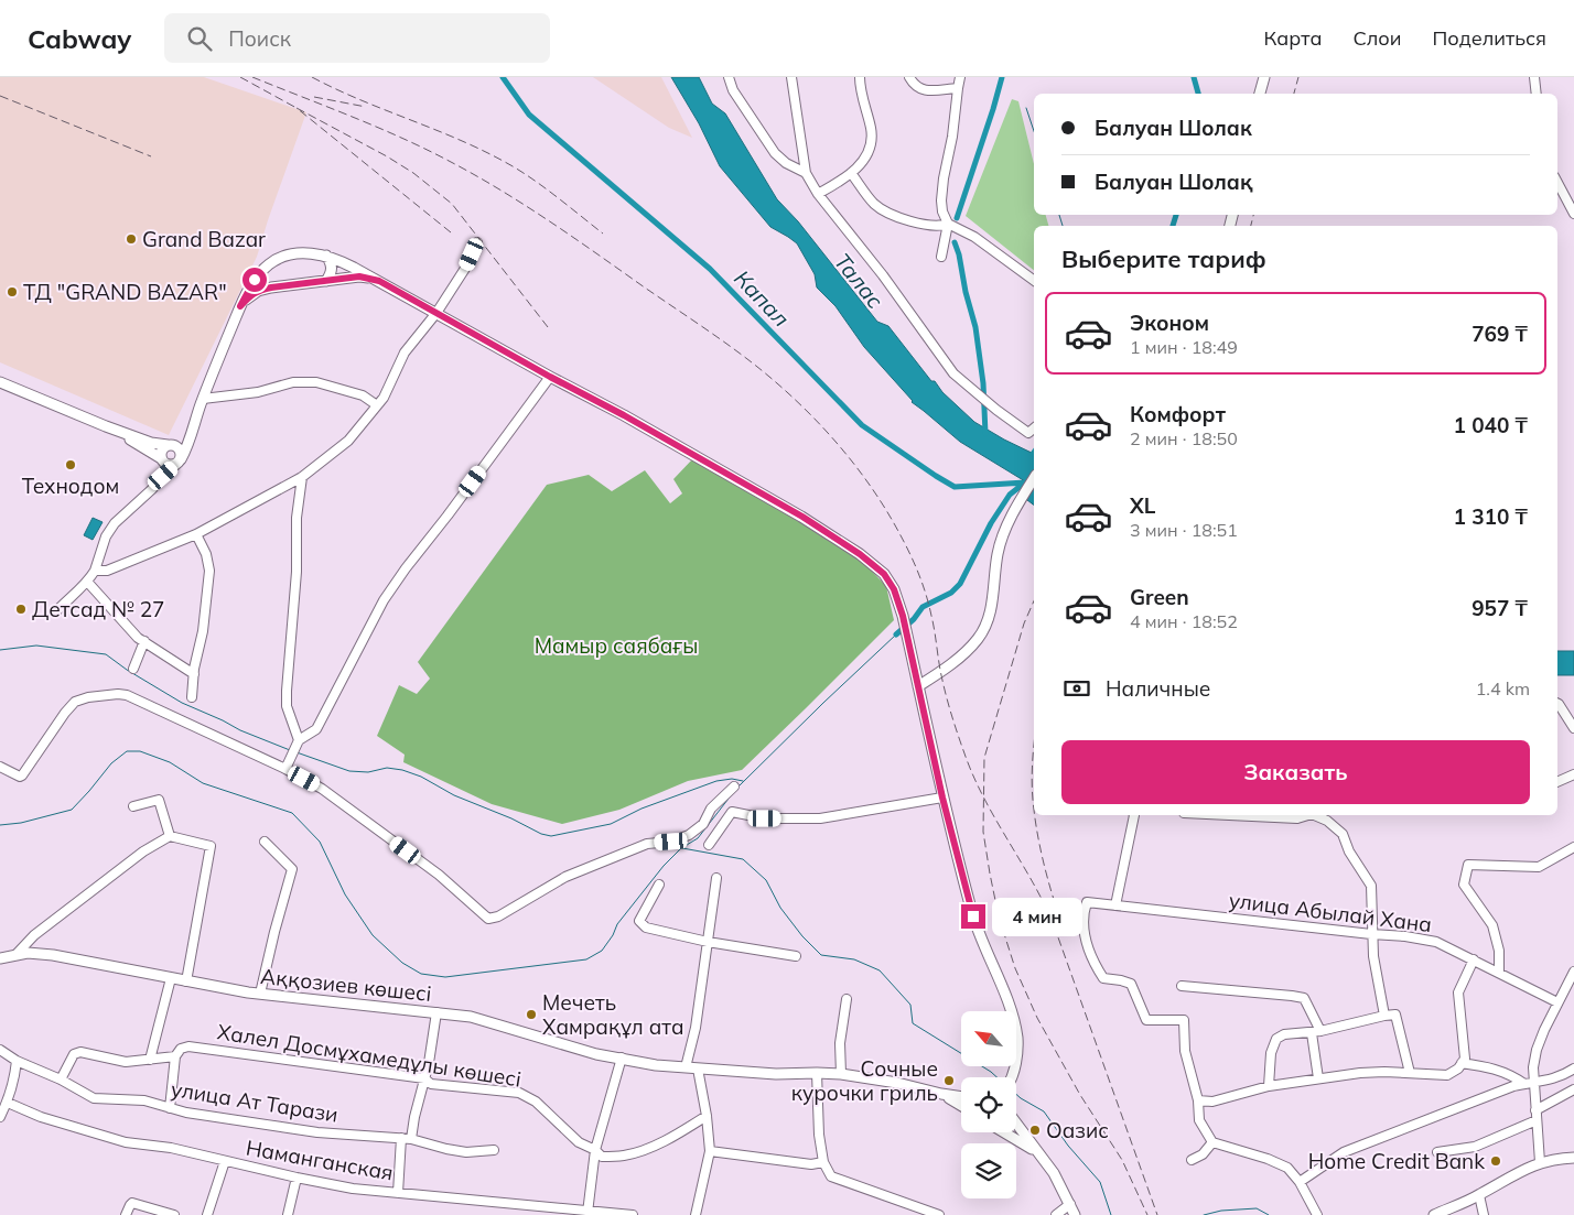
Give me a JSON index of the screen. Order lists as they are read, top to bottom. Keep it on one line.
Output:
{"streets":{"main road":["Аққозиев көшесі"],"street":["улица Абылай Хана","Халел Досмұхамедұлы көшесі","улица Ат Тарази","Наманганская"]},"crossings":[["Халел Досмұхамедұлы көшесі","улица Ат Тарази"]],"water":["Талас","Капал"],"parks":["Мамыр саябағы"],"places":["Grand Bazar","ТД \"GRAND BAZAR\"","Технодом","Детсад № 27","Мечеть Хамрақұл ата","Сочные курочки гриль","Оазис","Home Credit Bank"],"north":"top left","page":{"header":"Cabway","search":"Поиск","nav":["Карта","Слои","Поделиться"],"banner":["Балуан Шолак","Балуан Шолақ"],"heading":"Выберите тариф","list":[{"name":"Эконом","note":"1 мин · 18:49","value":"769 ₸"},{"name":"Комфорт","note":"2 мин · 18:50","value":"1 040 ₸"},{"name":"XL","note":"3 мин · 18:51","value":"1 310 ₸"},{"name":"Green","note":"4 мин · 18:52","value":"957 ₸"}],"pay":["Наличные","1.4 km"],"buttons":"Заказать","bubble":"4 мин"}}
